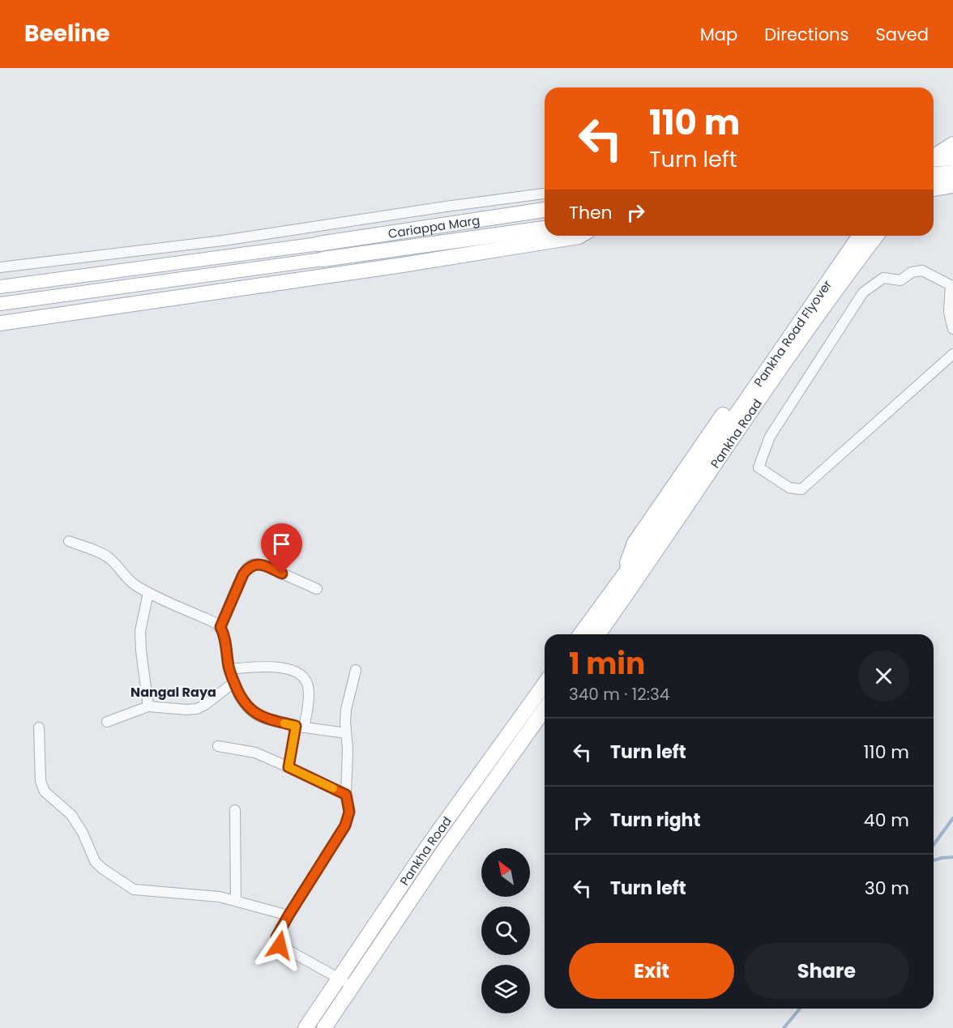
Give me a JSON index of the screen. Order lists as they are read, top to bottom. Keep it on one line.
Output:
{"streets":{"main road":["Cariappa Marg","Pankha Road Flyover","Pankha Road"]},"districts":["Nangal Raya"],"north":"top left","page":{"header":"Beeline","nav":["Map","Directions","Saved"],"turn":["110 m","Turn left"],"then":"Then","heading":["1 min","340 m · 12:34"],"list":[{"name":"Turn left","value":"110 m"},{"name":"Turn right","value":"40 m"},{"name":"Turn left","value":"30 m"}],"buttons":["Exit","Share"]}}
